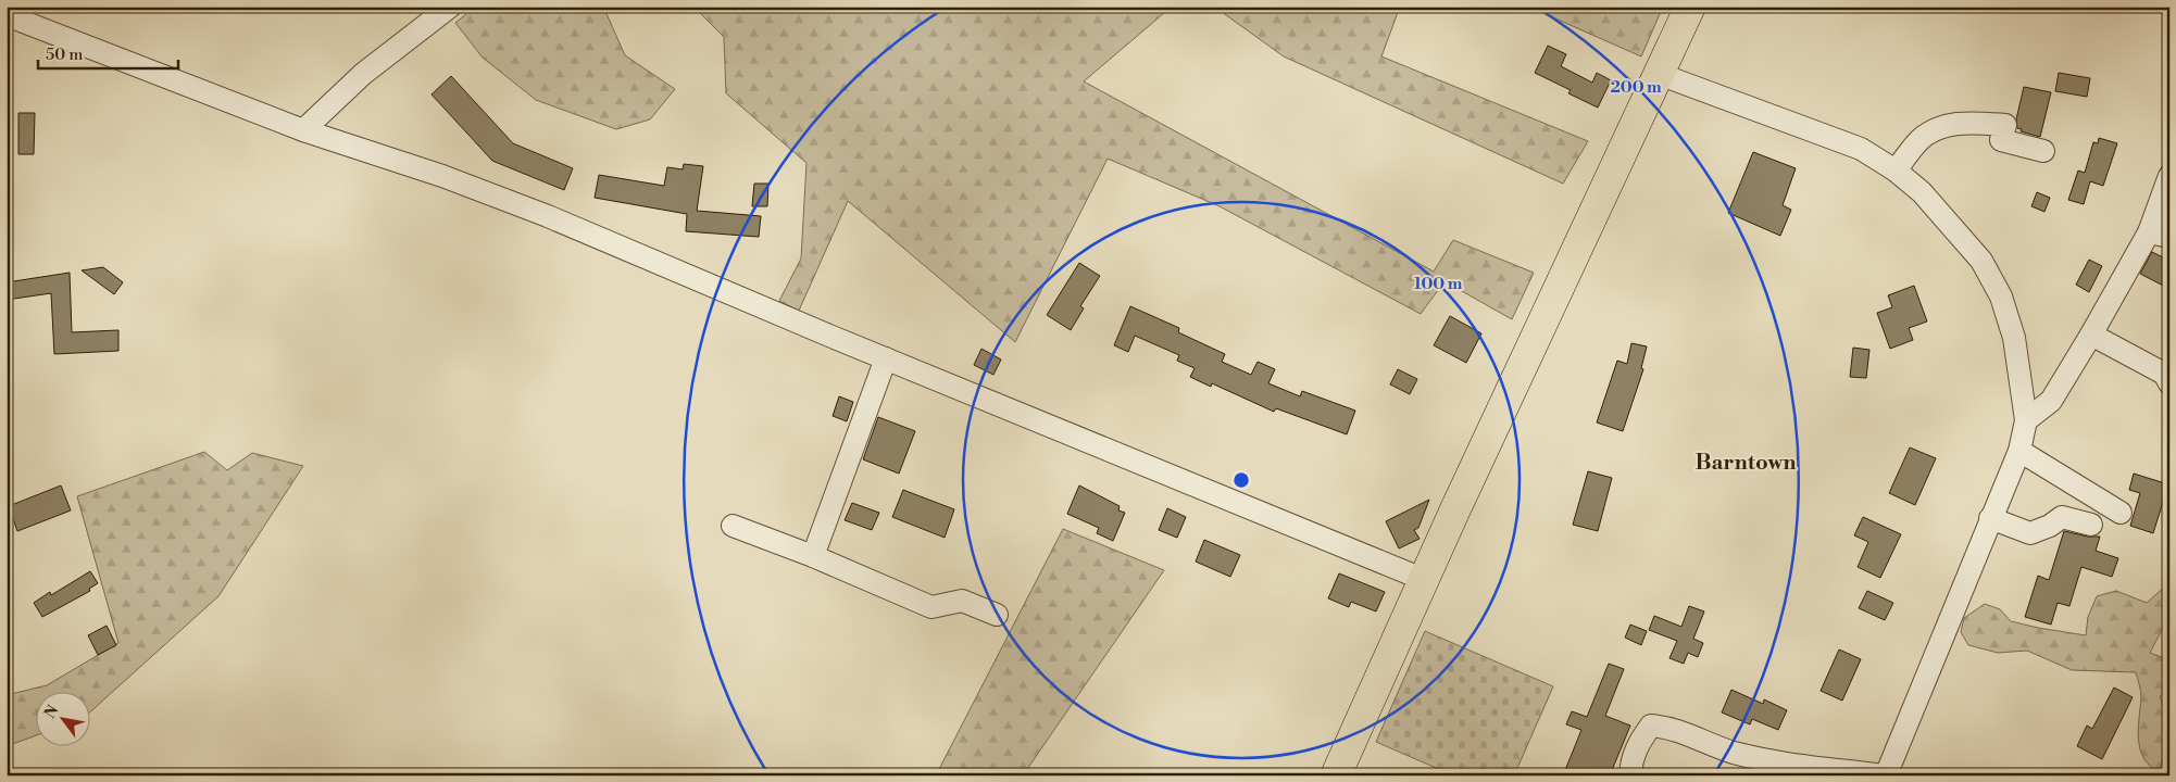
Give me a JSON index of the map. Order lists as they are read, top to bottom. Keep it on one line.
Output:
{"districts":["Barntown"],"scale_bar":"50 m","north":"top left","rings":["200 m","100 m"]}
